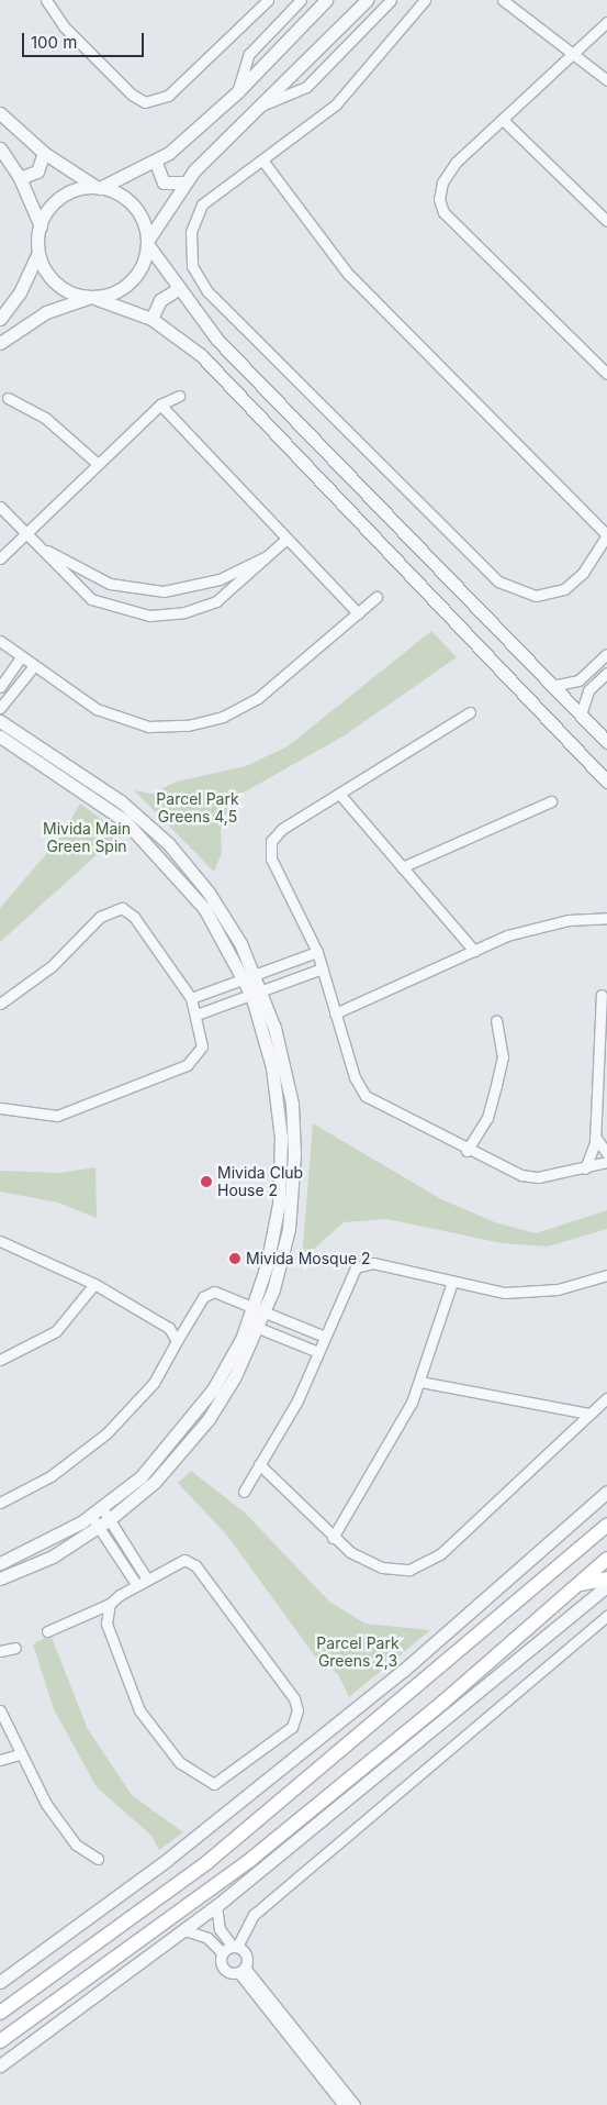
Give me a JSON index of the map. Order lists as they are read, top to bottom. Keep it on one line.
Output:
{"parks":["Parcel Park Greens 4,5","Mivida Main Green Spin","Parcel Park Greens 2,3"],"places":["Mivida Club House 2","Mivida Mosque 2"],"scale_bar":"100 m"}
